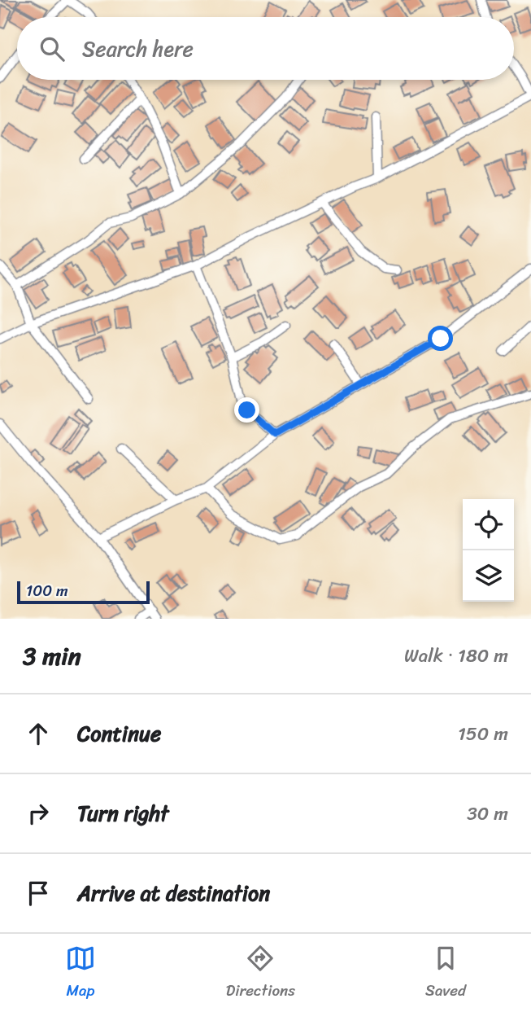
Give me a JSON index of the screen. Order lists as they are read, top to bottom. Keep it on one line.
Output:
{"scale_bar":"100 m","page":{"search":"Search here","scale":"100 m","heading":["3 min","Walk · 180 m"],"list":[["Continue","150 m"],["Turn right","30 m"],"Arrive at destination"],"nav":["Map","Directions","Saved"]}}
